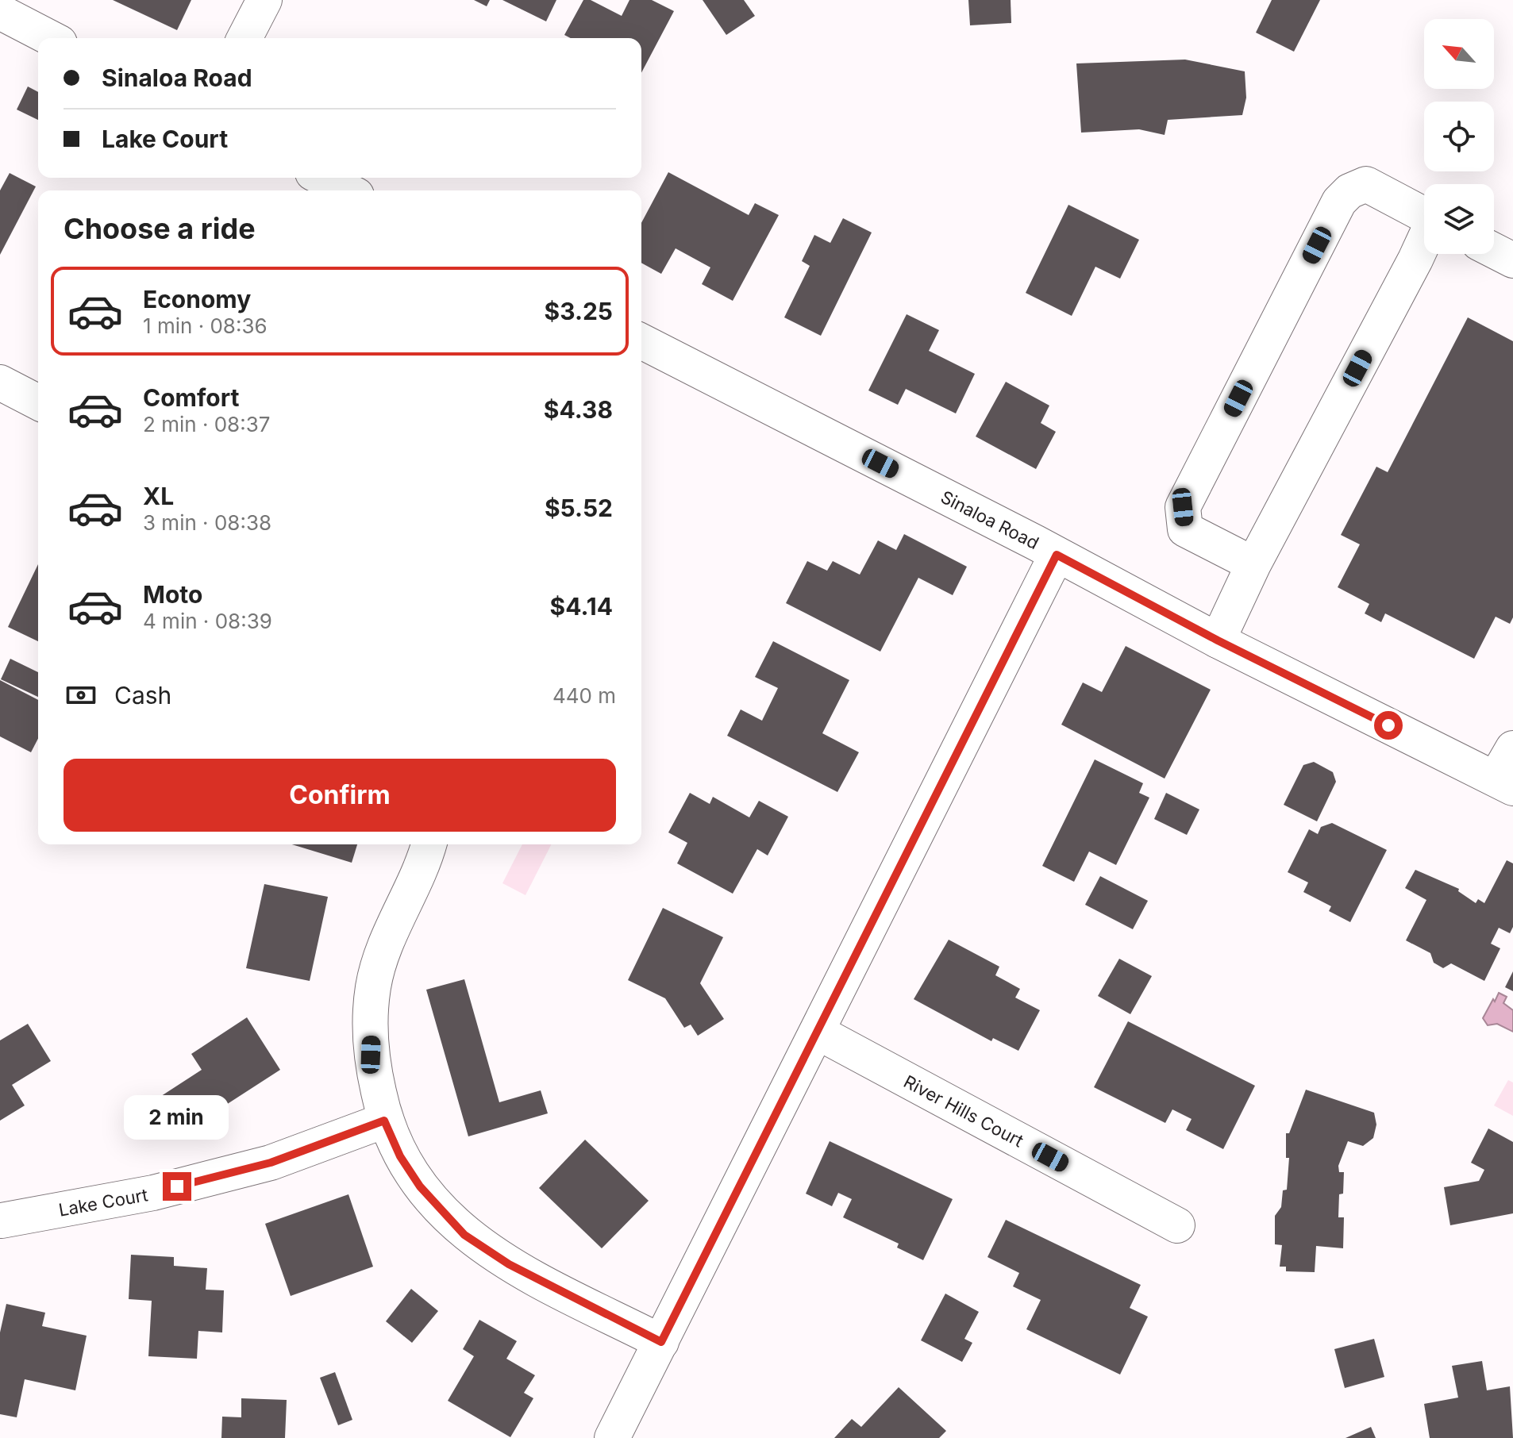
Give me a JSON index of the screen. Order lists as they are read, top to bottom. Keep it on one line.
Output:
{"streets":{"street":["Sinaloa Road","River Hills Court","Lake Court"]},"north":"top left","page":{"banner":["Sinaloa Road","Lake Court"],"heading":"Choose a ride","list":[{"name":"Economy","note":"1 min · 08:36","value":"$3.25"},{"name":"Comfort","note":"2 min · 08:37","value":"$4.38"},{"name":"XL","note":"3 min · 08:38","value":"$5.52"},{"name":"Moto","note":"4 min · 08:39","value":"$4.14"}],"pay":["Cash","440 m"],"buttons":"Confirm","bubble":"2 min"}}
